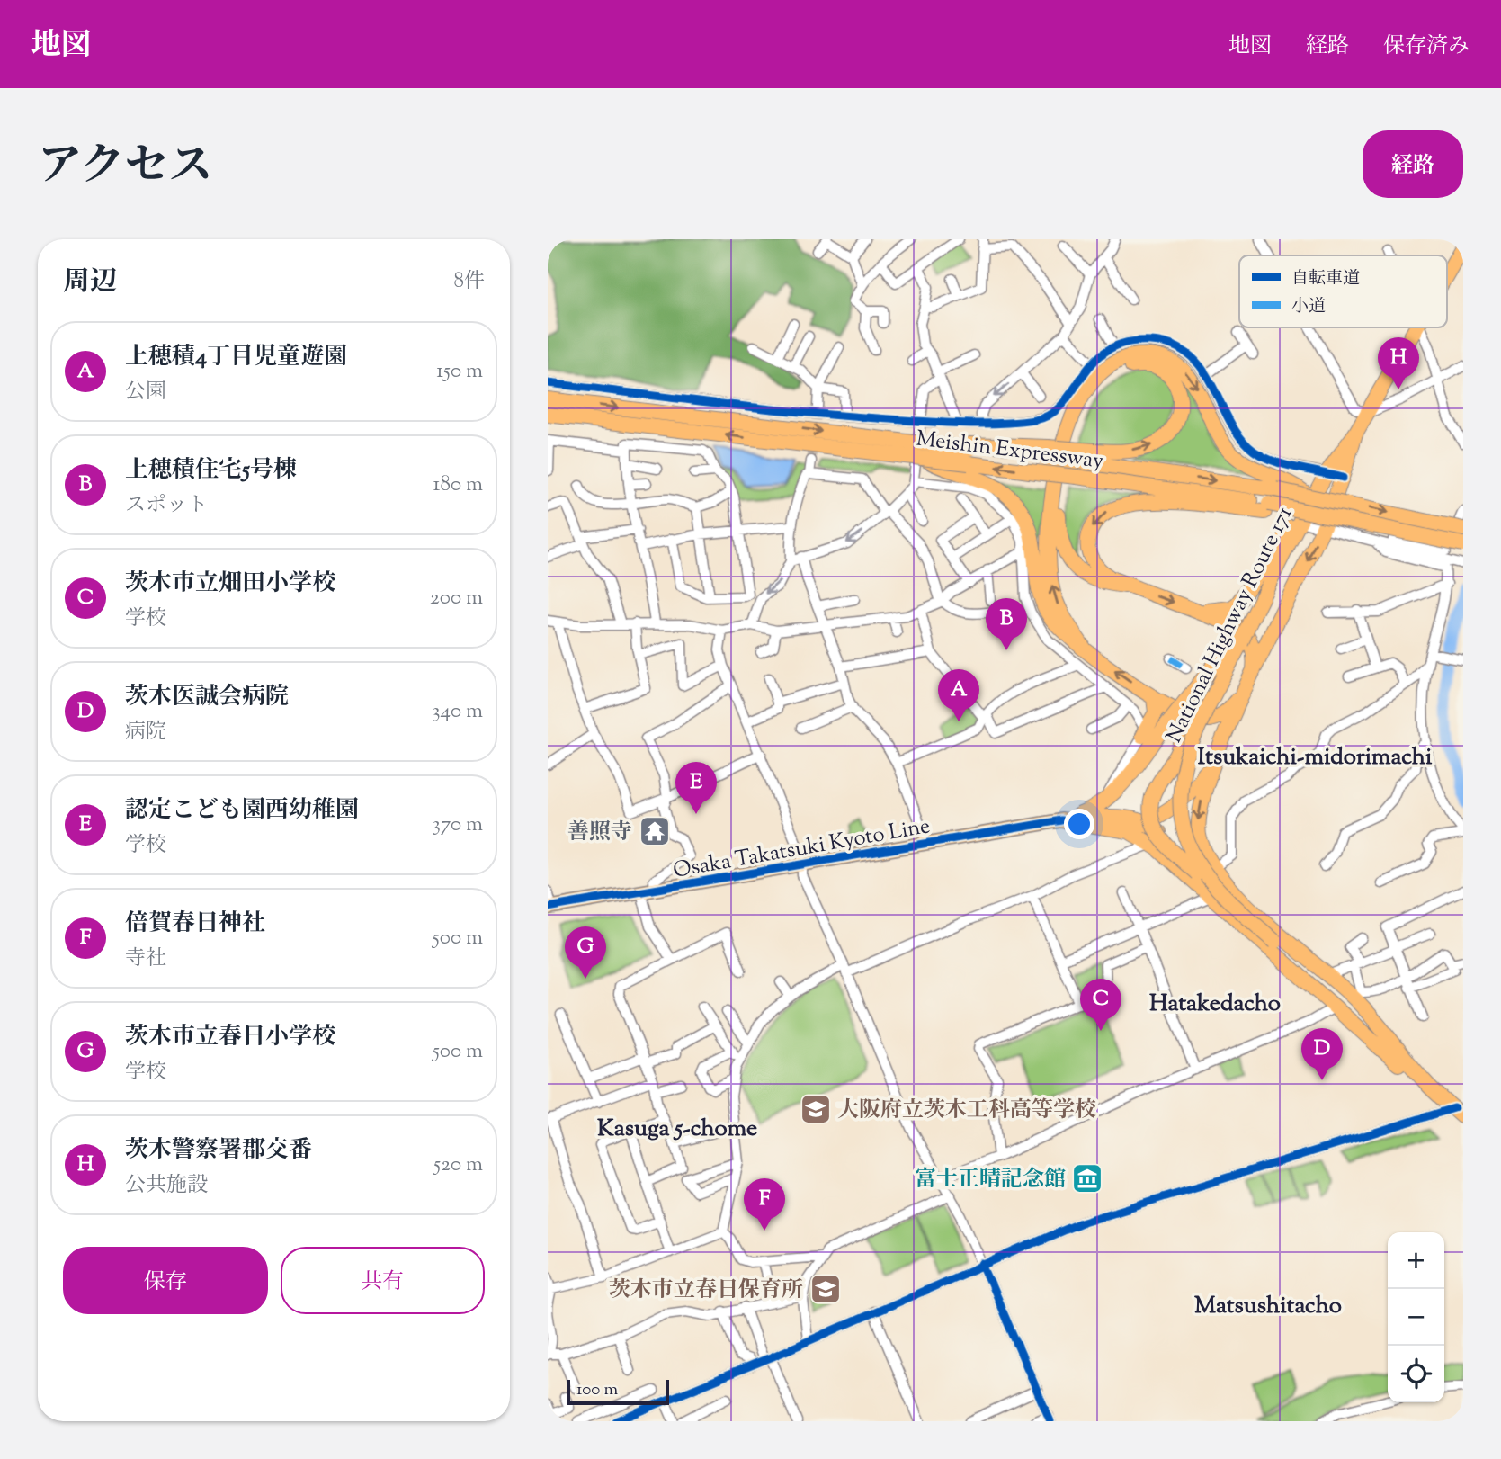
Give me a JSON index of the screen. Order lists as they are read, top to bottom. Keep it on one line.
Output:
{"streets":{"highway":["Meishin Expressway","National Highway Route 171"],"main road":["Osaka Takatsuki Kyoto Line"]},"districts":["Itsukaichi-midorimachi","Hatakedacho","Kasuga 5-chome","Matsushitacho"],"places":{"temple":["善照寺"],"school or university":["大阪府立茨木工科高等学校","茨木市立春日保育所"],"museum":["富士正晴記念館"]},"legend":["自転車道","小道"],"scale_bar":"100 m","page":{"header":"地図","nav":["地図","経路","保存済み"],"title":"アクセス","buttons":["経路",["保存","共有"]],"heading":["周辺","8件"],"list":[{"mark":"A","name":"上穂積4丁目児童遊園","note":"公園","value":"150 m"},{"mark":"B","name":"上穂積住宅5号棟","note":"スポット","value":"180 m"},{"mark":"C","name":"茨木市立畑田小学校","note":"学校","value":"200 m"},{"mark":"D","name":"茨木医誠会病院","note":"病院","value":"340 m"},{"mark":"E","name":"認定こども園西幼稚園","note":"学校","value":"370 m"},{"mark":"F","name":"倍賀春日神社","note":"寺社","value":"500 m"},{"mark":"G","name":"茨木市立春日小学校","note":"学校","value":"500 m"},{"mark":"H","name":"茨木警察署郡交番","note":"公共施設","value":"520 m"}],"pins":["H","B","A","E","G","C","D","F"],"map_buttons":["+","−"],"scale":"100 m"}}
